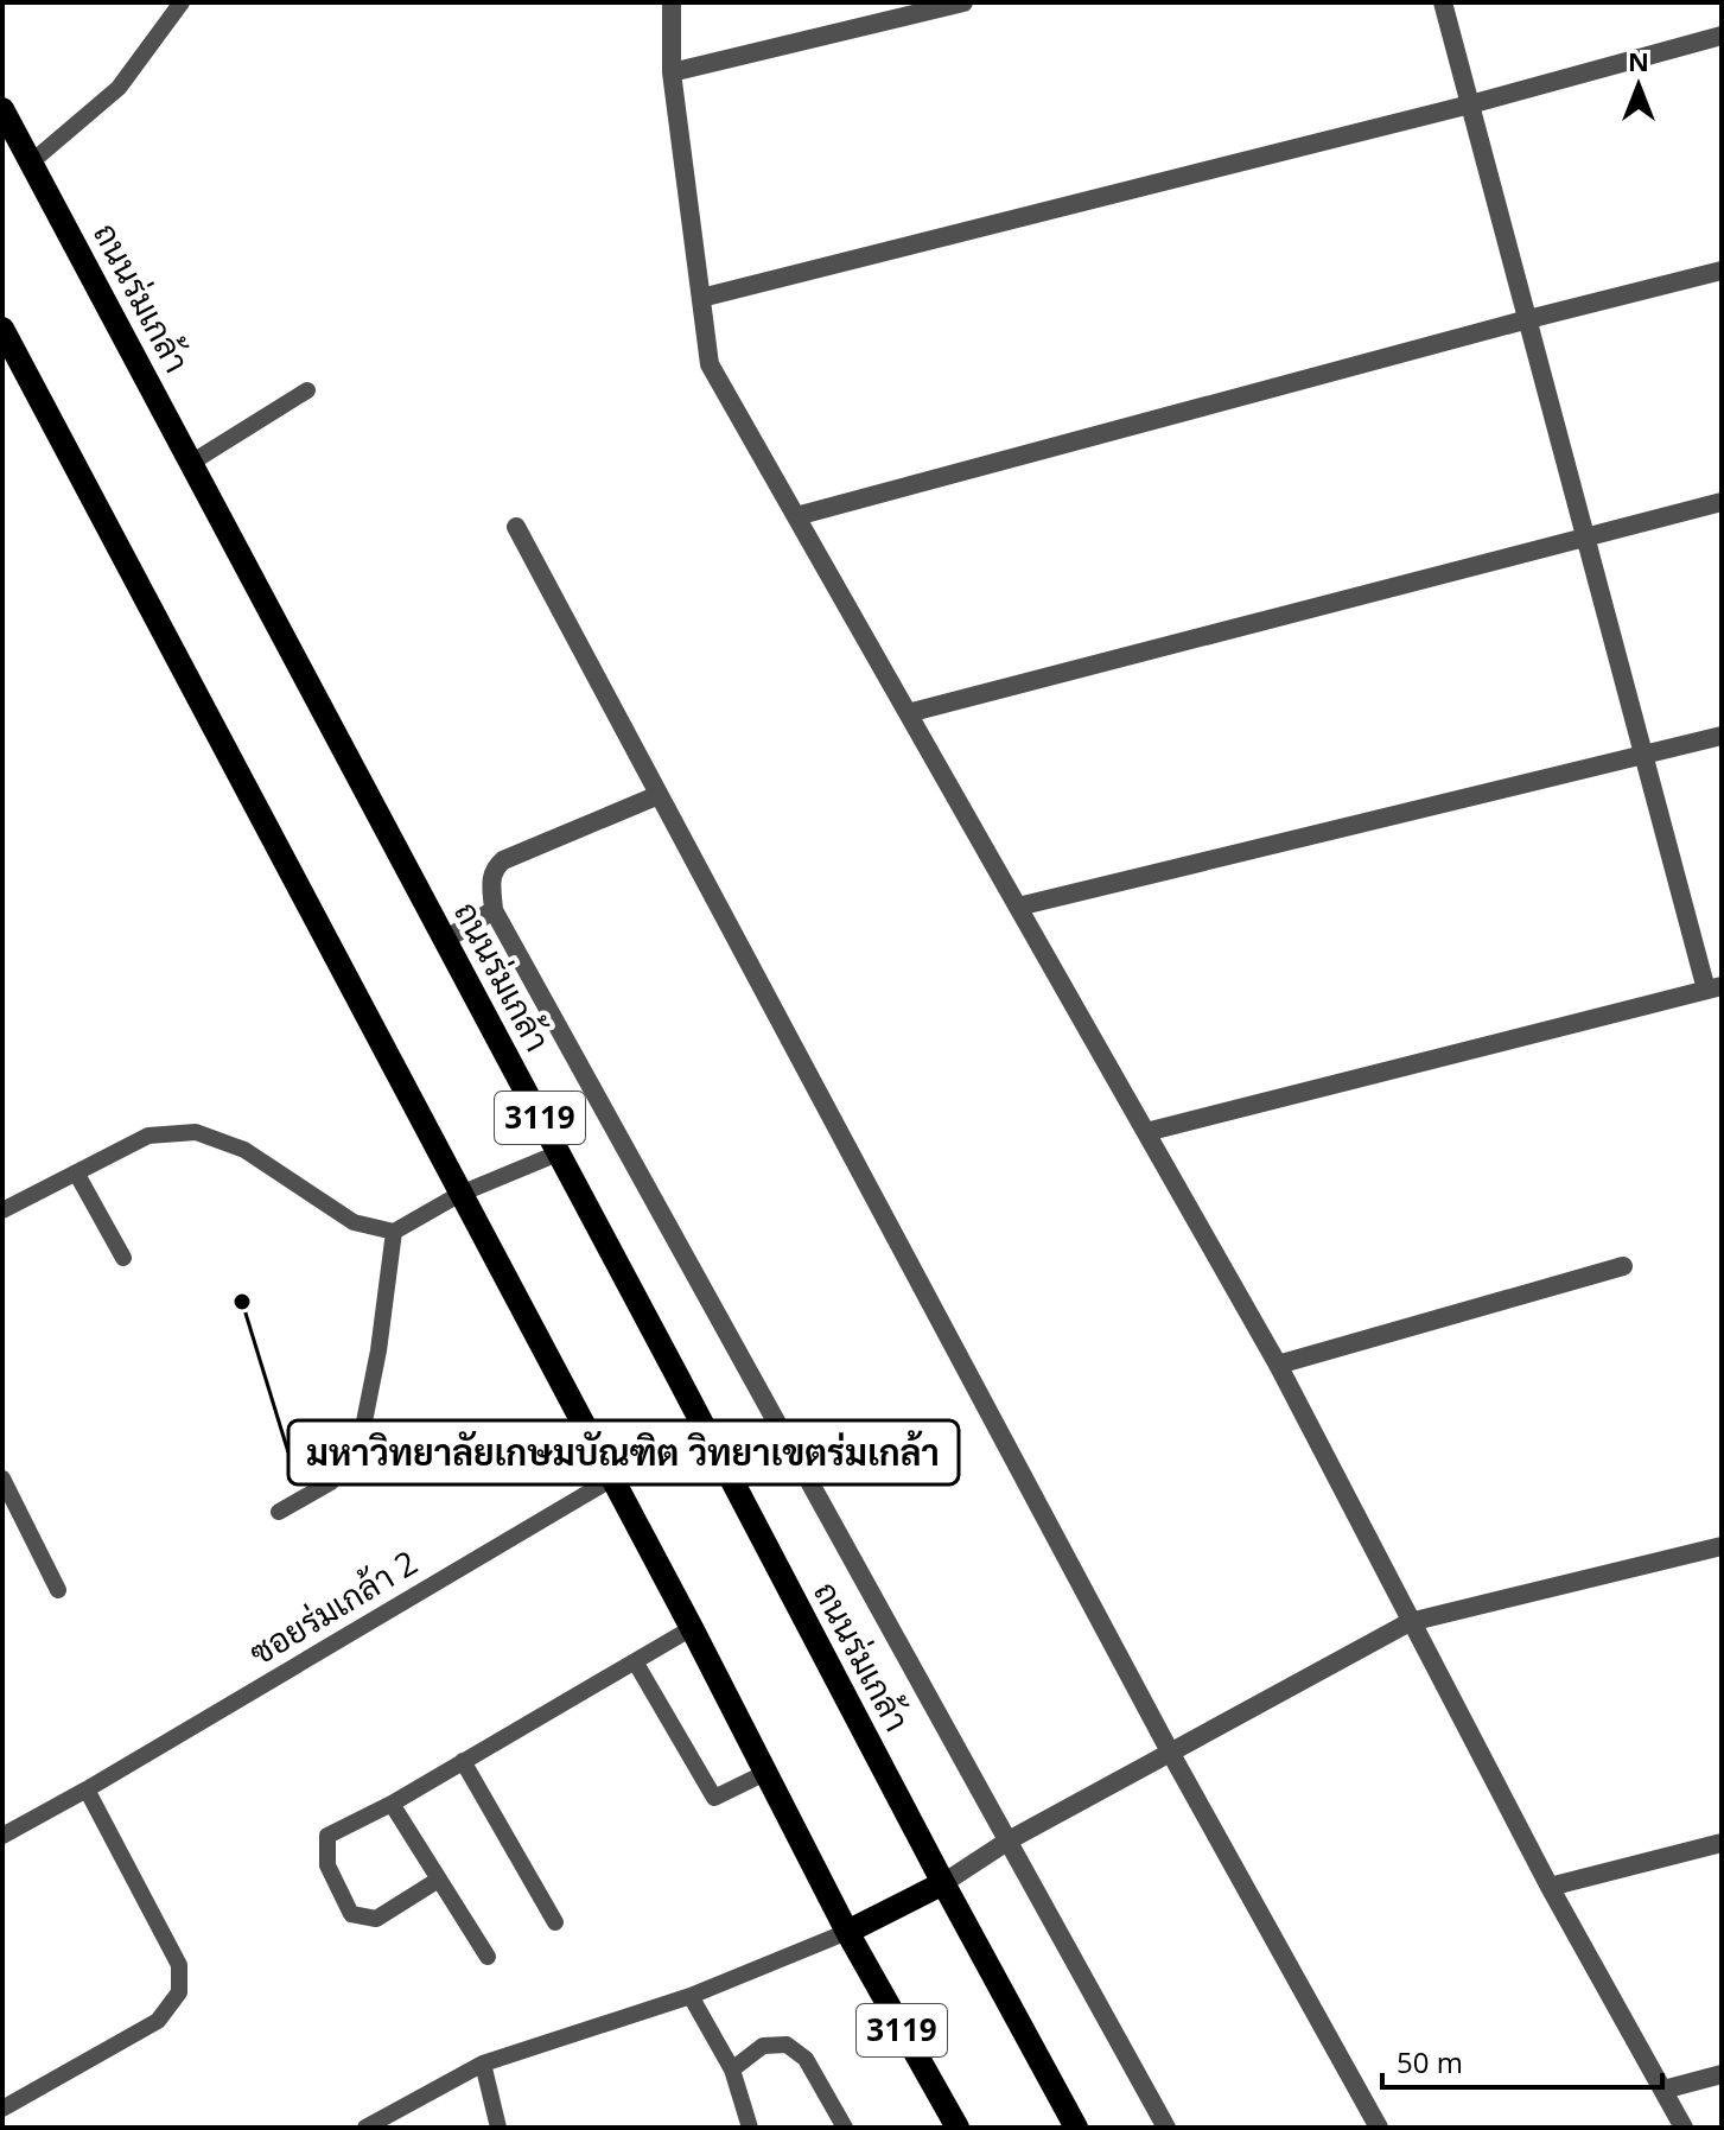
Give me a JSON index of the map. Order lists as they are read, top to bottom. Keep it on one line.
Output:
{"streets":{"main road":["ถนนร่มเกล้า","3119"],"lane":["ซอยร่มเกล้า 2"]},"crossings":[["3119","ซอยร่มเกล้า 2"]],"places":["มหาวิทยาลัยเกษมบัณฑิต วิทยาเขตร่มเกล้า"],"scale_bar":"50 m","north":"top"}
